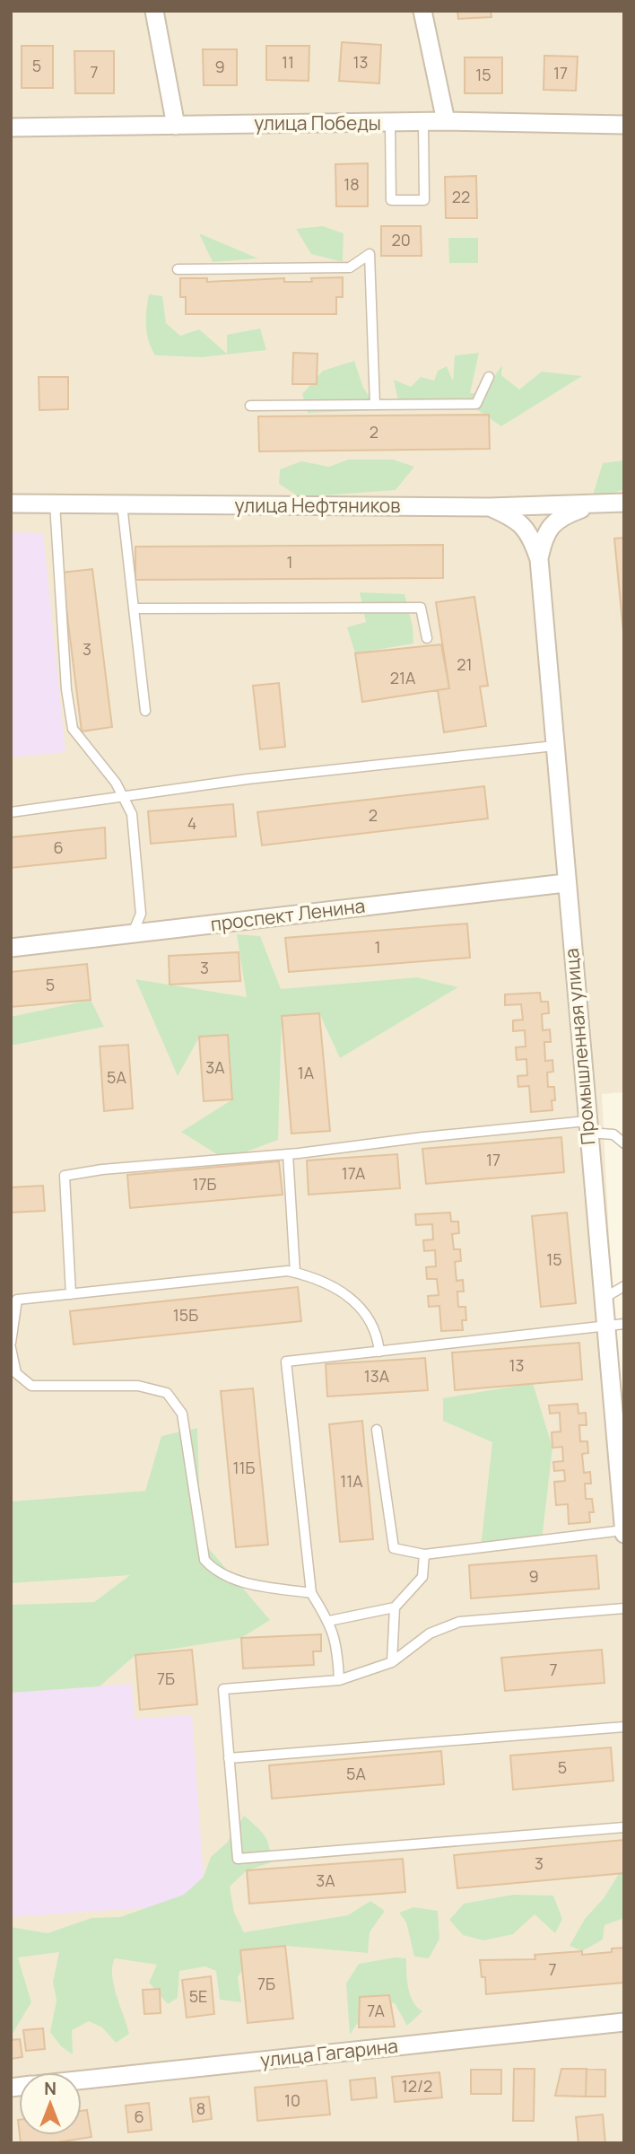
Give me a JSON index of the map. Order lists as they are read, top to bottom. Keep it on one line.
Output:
{"streets":{"street":["улица Победы","улица Нефтяников","проспект Ленина","Промышленная улица","улица Гагарина"]},"crossings":[["улица Нефтяников","Промышленная улица"],["проспект Ленина","Промышленная улица"]],"house_numbers":["11","13","5","9","7","17","15","18","22","20","2","1","3","21","21А","2","4","6","1","3","5","3А","1А","5А","17","17А","17Б","15","15Б","13","13А","11Б","11А","9","7","7Б","5","5А","3","3А","7","7Б","5Е","7А","12/2","10","8","6"],"north":"top"}
